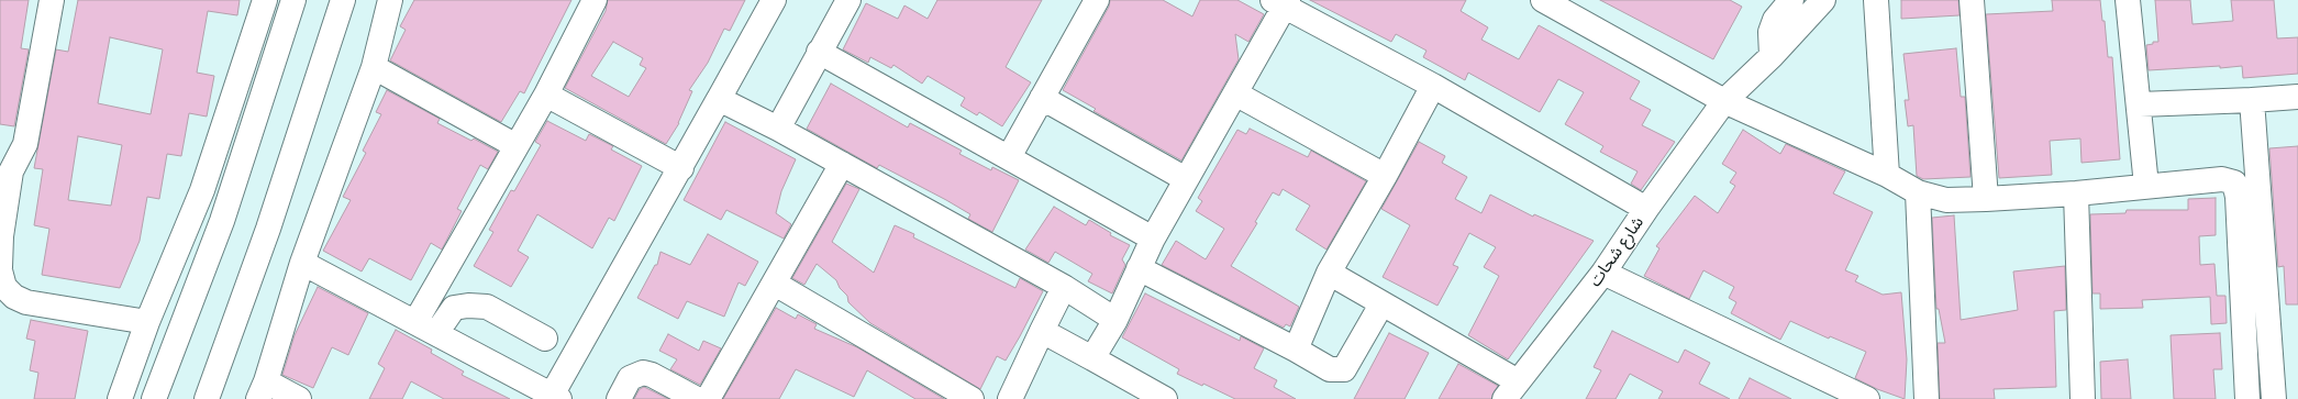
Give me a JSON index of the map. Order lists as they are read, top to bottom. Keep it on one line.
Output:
{"streets":{"street":["شارع شحات"]}}
